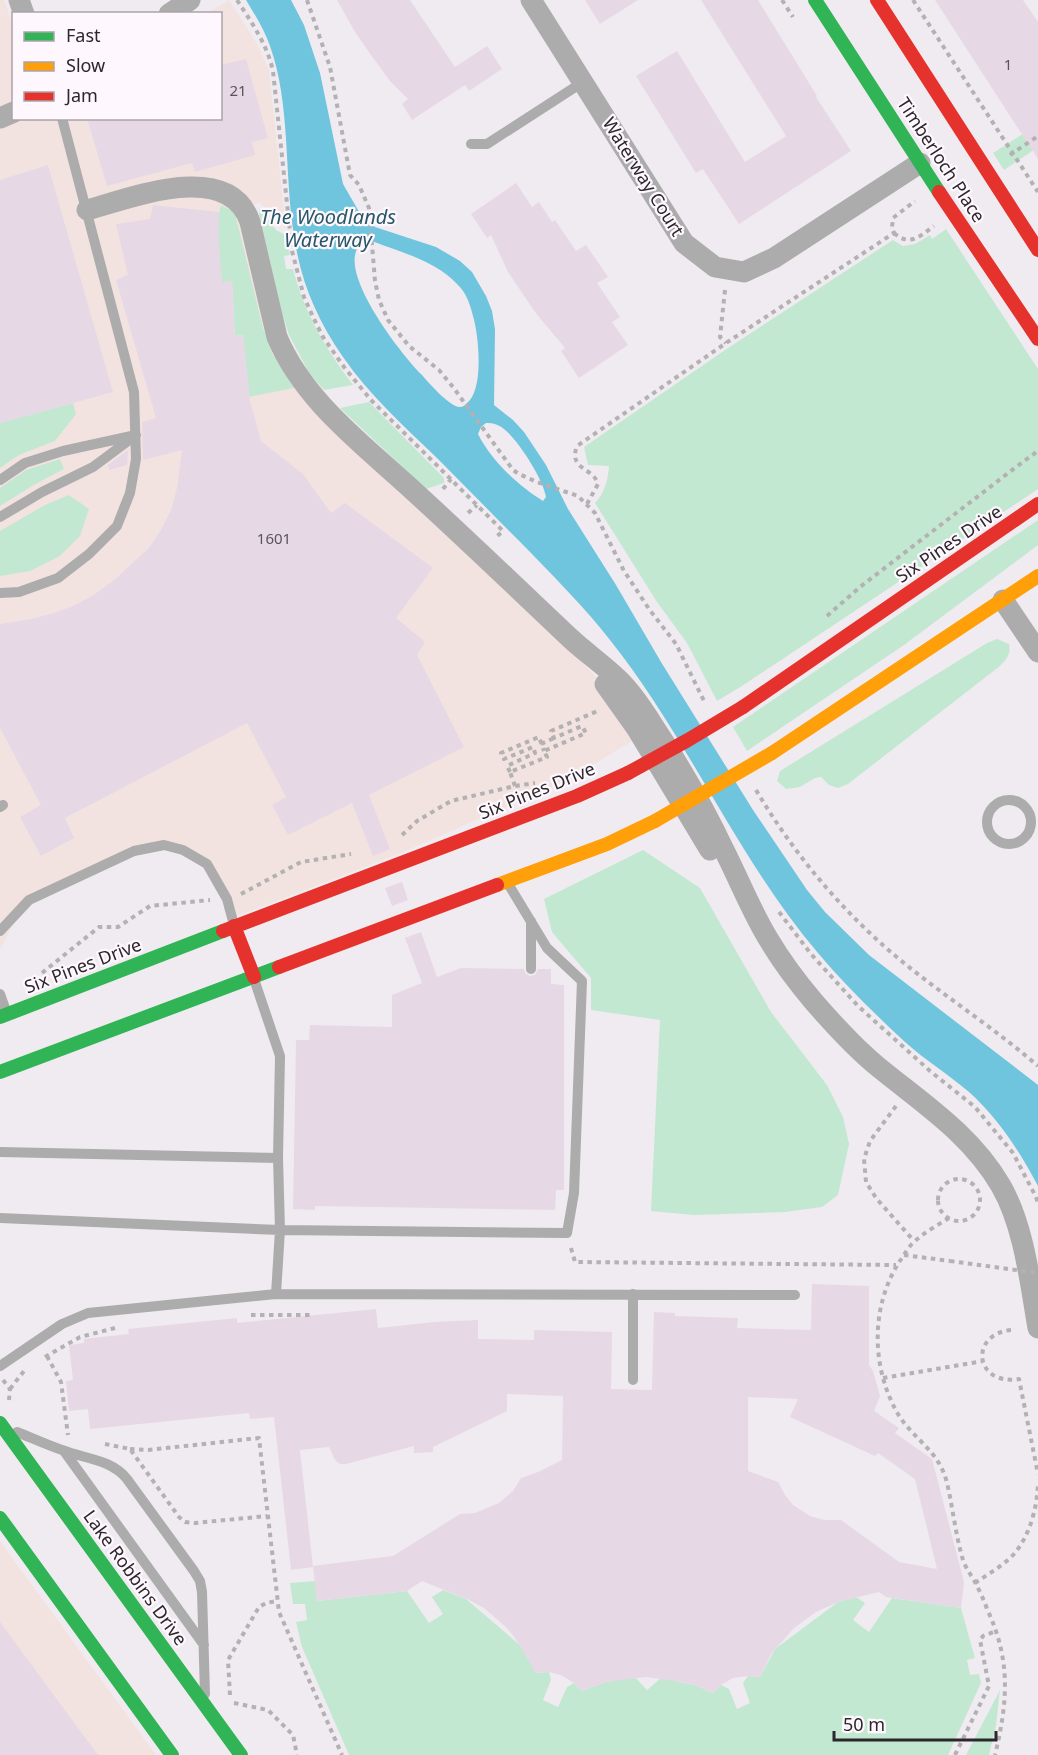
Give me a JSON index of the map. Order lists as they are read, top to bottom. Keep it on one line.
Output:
{"streets":{"street":["Timberloch Place","Waterway Court","Six Pines Drive","Lake Robbins Drive"]},"water":["The Woodlands Waterway"],"house_numbers":["1","21","1601"],"legend":["Fast","Slow","Jam"],"scale_bar":"50 m"}
